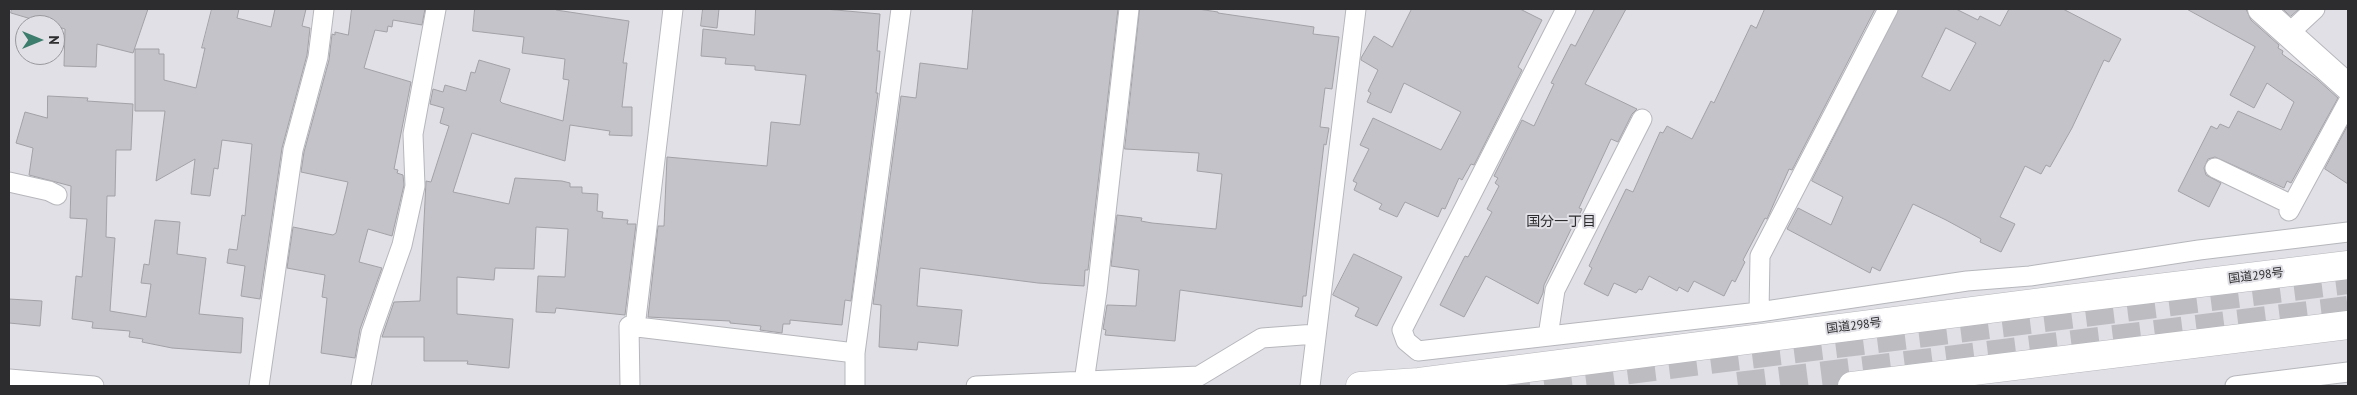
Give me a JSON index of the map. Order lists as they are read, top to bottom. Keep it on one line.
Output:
{"streets":{"highway":["国道298号"]},"districts":["国分一丁目"],"north":"right"}
